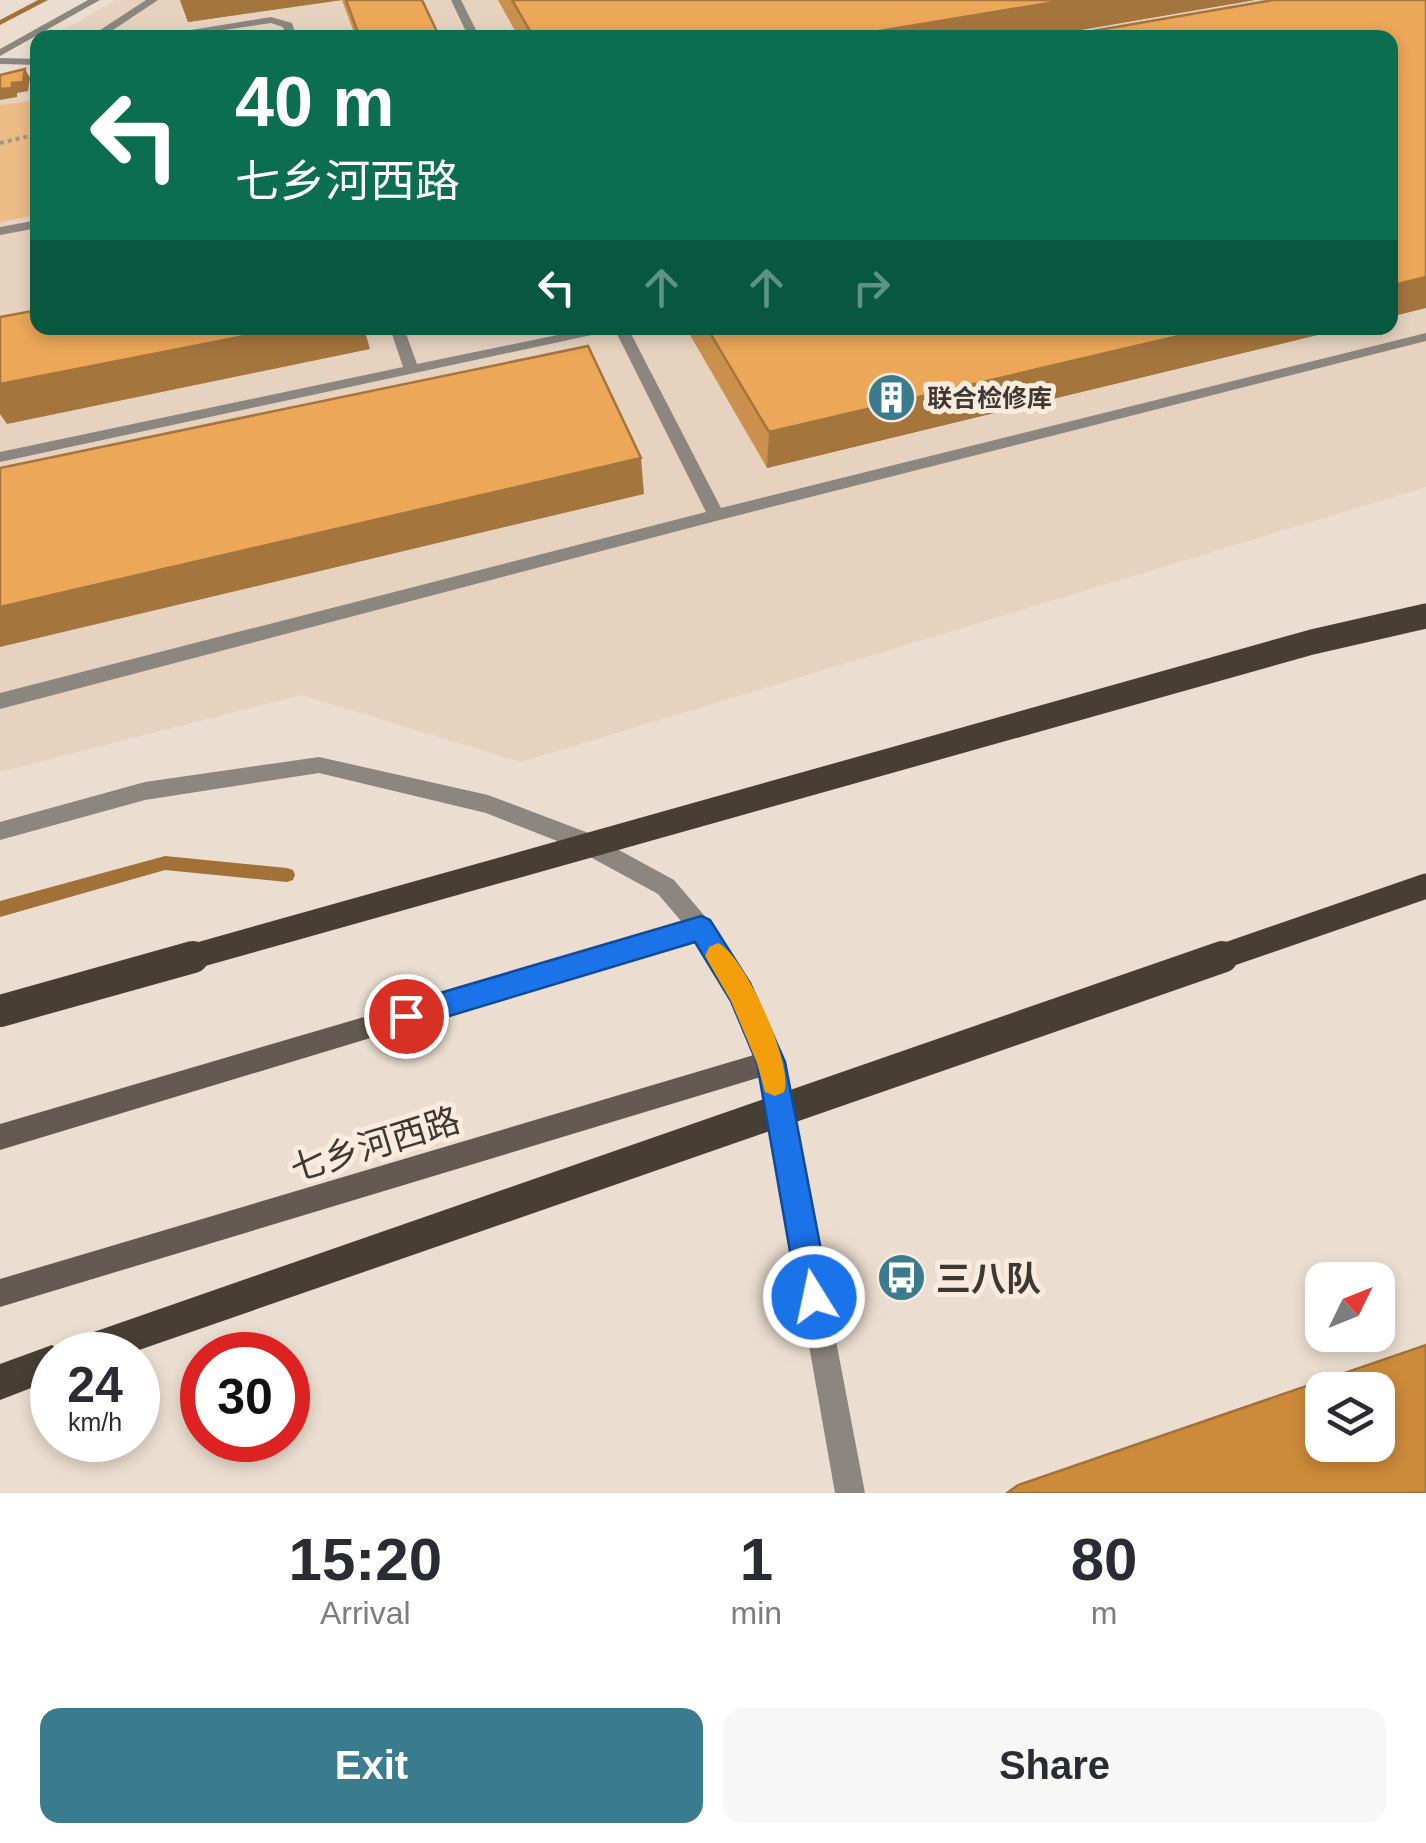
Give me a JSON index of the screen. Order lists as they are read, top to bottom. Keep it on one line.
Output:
{"streets":{"main road":["七乡河西路"]},"places":{"building":["联合检修库"],"bus stop":["三八队"]},"north":"top right","page":{"turn":["40 m","七乡河西路"],"speed":"24 km/h","limit":"30","eta":["15:20","Arrival","1","min","80","m"],"buttons":["Exit","Share"]}}
